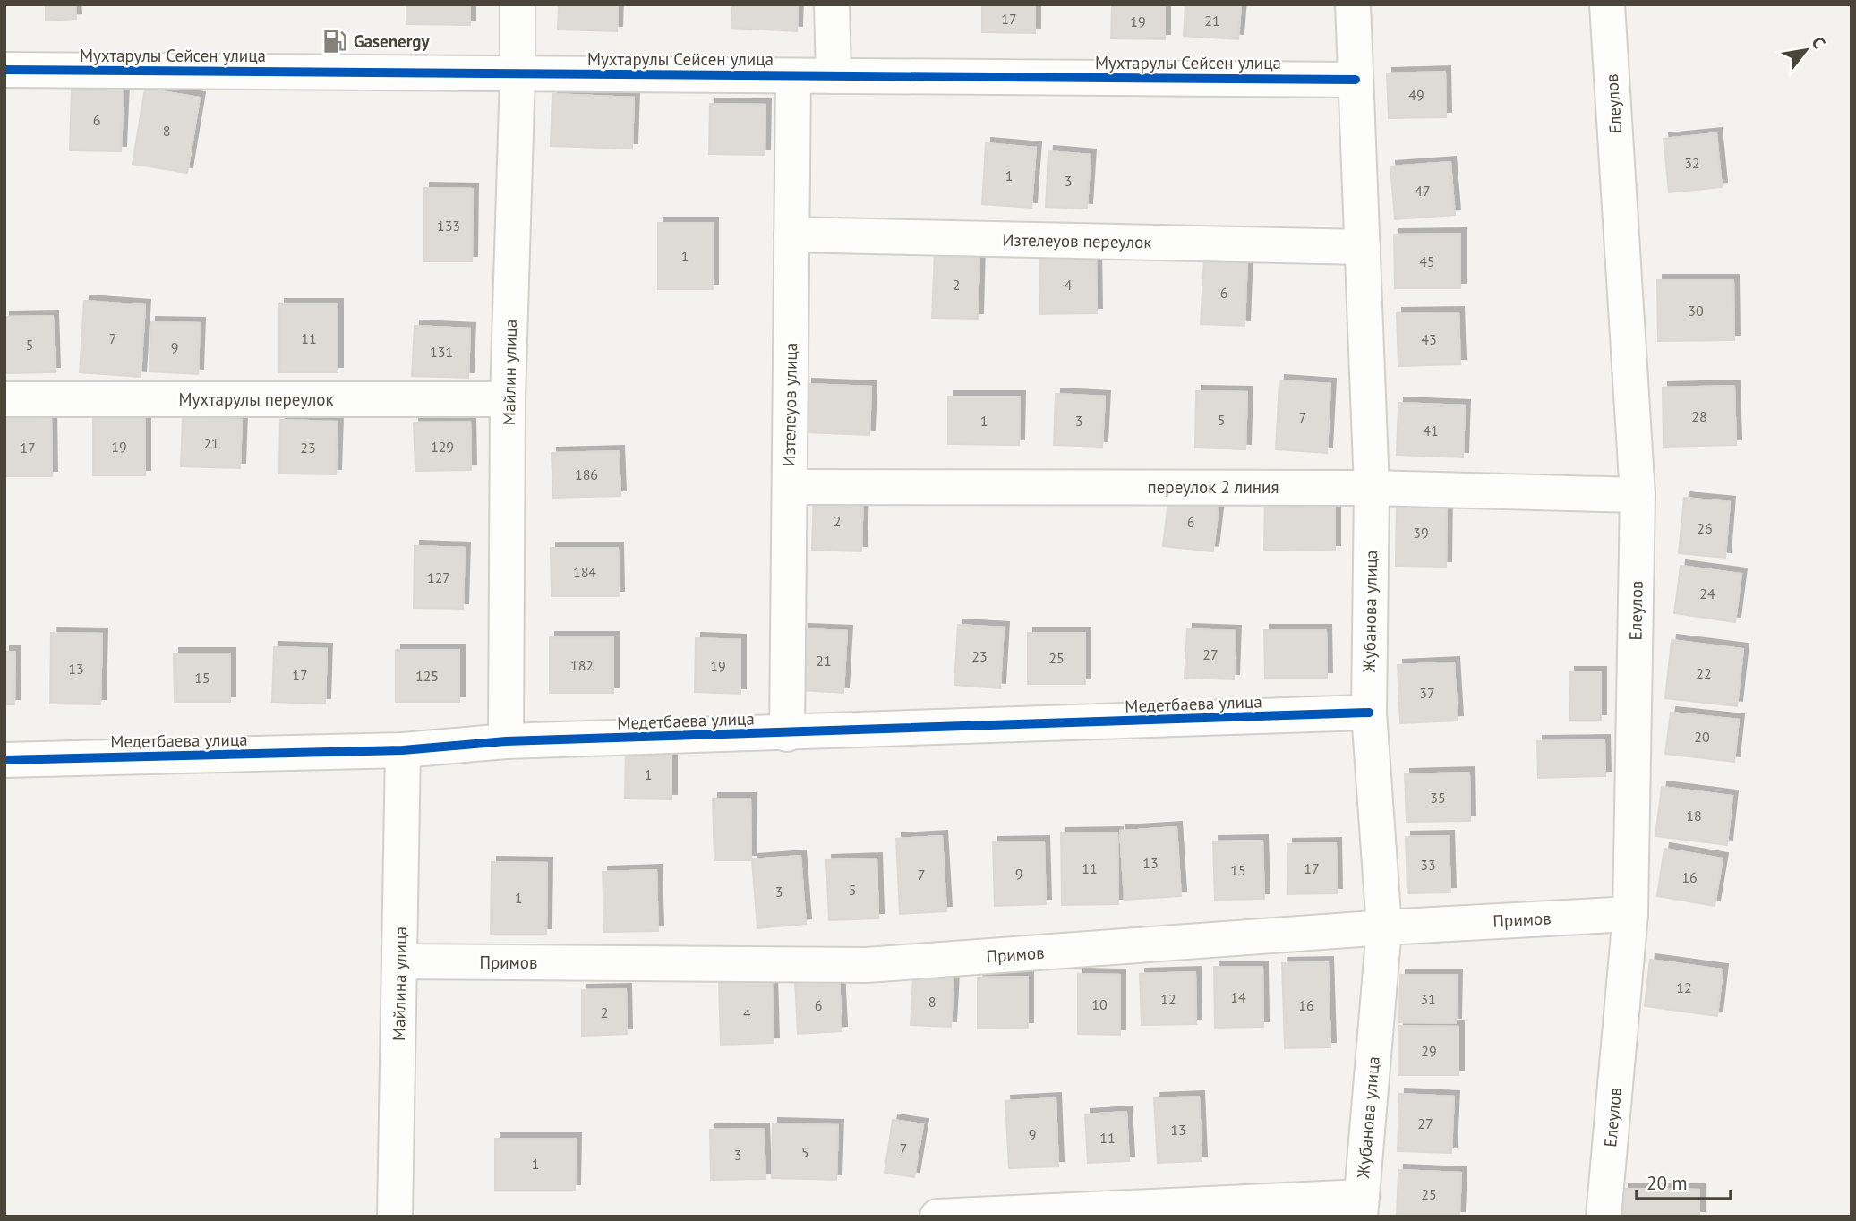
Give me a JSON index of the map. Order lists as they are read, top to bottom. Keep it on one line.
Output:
{"streets":{"street":["Мухтарулы Сейсен улица","Елеулов","Изтелеуов переулок","Майлин улица","Мухтарулы переулок","Изтелеуов улица","переулок 2 линия","Жубанова улица","Медетбаева улица","Примов","Майлина улица"]},"crossings":[["Мухтарулы Сейсен улица","Майлин улица"],["Мухтарулы Сейсен улица","Изтелеуов улица"],["Мухтарулы Сейсен улица","Жубанова улица"],["Елеулов","переулок 2 линия"],["Елеулов","Примов"],["Изтелеуов переулок","Изтелеуов улица"],["Изтелеуов переулок","Жубанова улица"],["Майлин улица","Мухтарулы переулок"],["Майлин улица","Медетбаева улица"],["Изтелеуов улица","переулок 2 линия"],["Изтелеуов улица","Медетбаева улица"],["переулок 2 линия","Жубанова улица"],["Жубанова улица","Медетбаева улица"],["Жубанова улица","Примов"],["Медетбаева улица","Майлина улица"],["Примов","Майлина улица"]],"places":{"fuel station":["Gasenergy"]},"house_numbers":["17","21","19","49","6","8","32","1","3","47","133","1","45","2","4","6","30","7","11","43","5","9","131","28","7","5","1","3","41","21","19","129","17","23","186","2","6","26","39","184","127","24","27","23","25","21","182","19","13","22","17","125","15","37","20","1","35","18","13","33","11","17","15","9","7","16","5","3","1","12","14","12","31","8","10","6","16","2","4","29","27","13","9","11","7","5","3","1","25"],"scale_bar":"20 m","north":"top right"}
